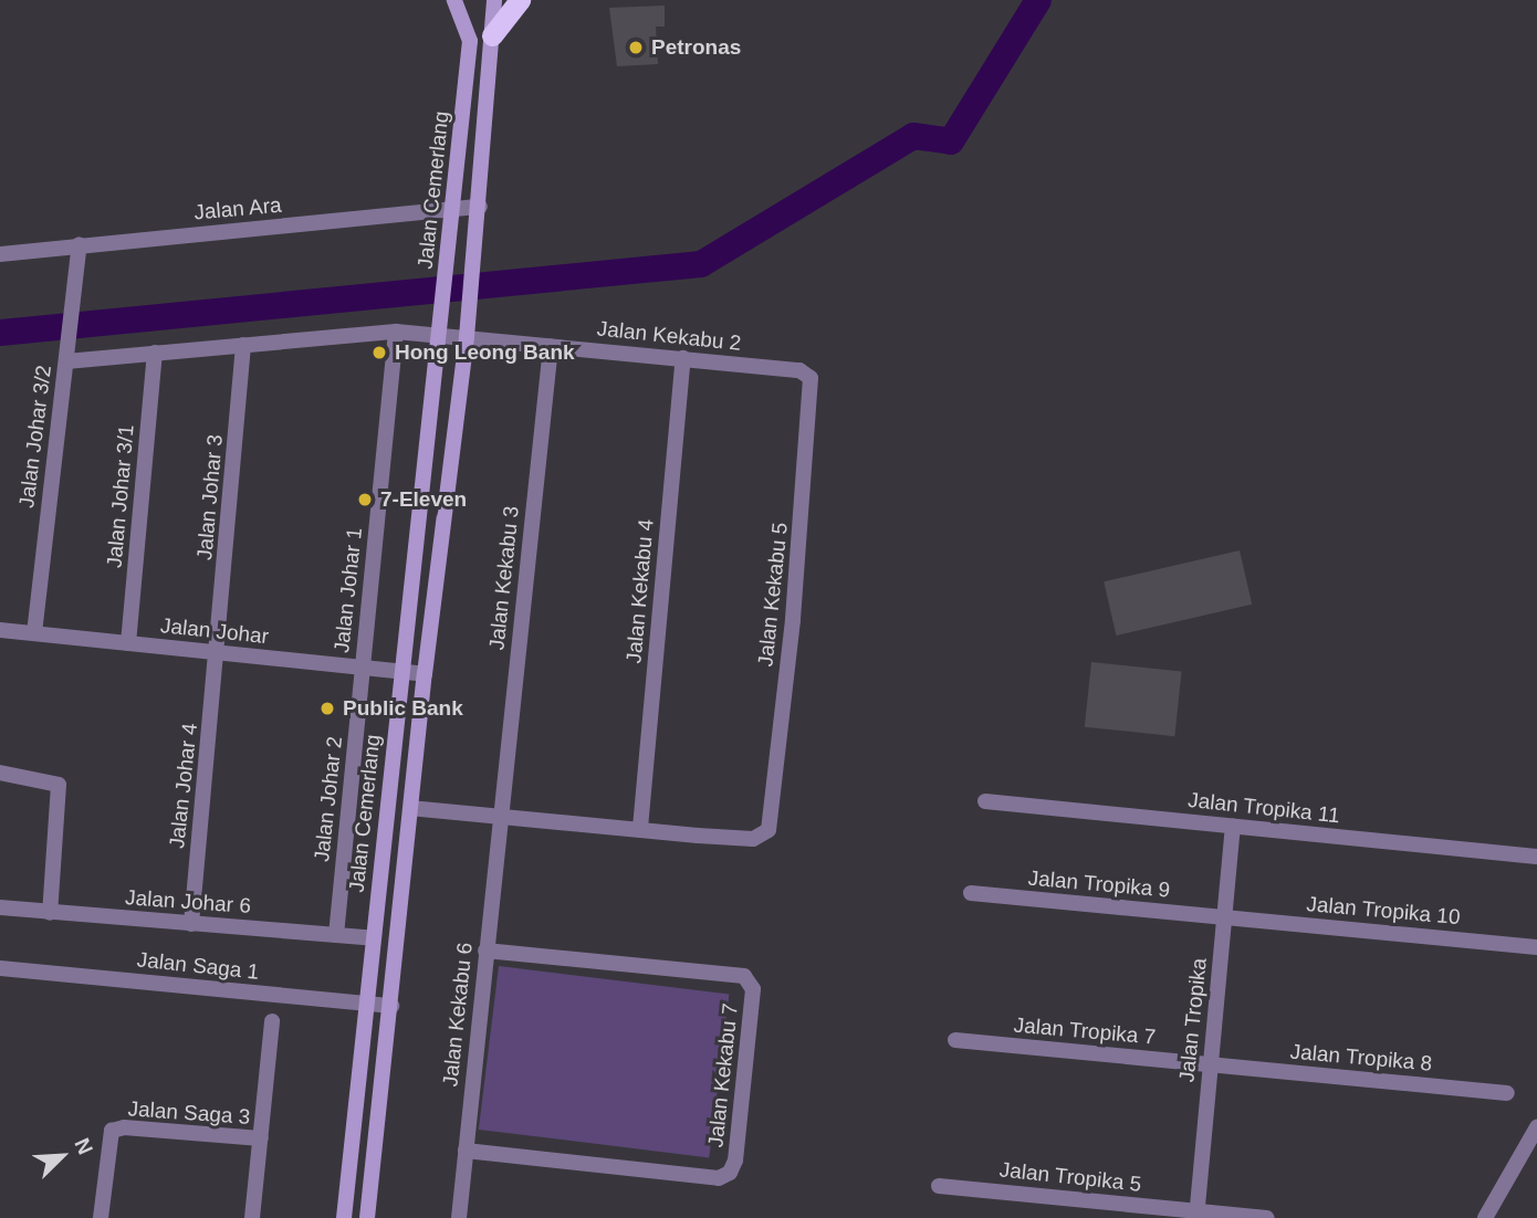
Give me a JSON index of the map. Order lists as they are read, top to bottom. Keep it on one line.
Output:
{"streets":{"main road":["Jalan Cemerlang"],"street":["Jalan Ara","Jalan Kekabu 2","Jalan Johar 3/2","Jalan Johar 3/1","Jalan Johar 3","Jalan Kekabu 3","Jalan Johar 1","Jalan Kekabu 4","Jalan Kekabu 5","Jalan Johar","Jalan Johar 4","Jalan Johar 2","Jalan Tropika 11","Jalan Tropika 9","Jalan Johar 6","Jalan Tropika 10","Jalan Saga 1","Jalan Kekabu 6","Jalan Tropika","Jalan Tropika 7","Jalan Tropika 8","Jalan Kekabu 7","Jalan Saga 3","Jalan Tropika 5"]},"crossings":[["Jalan Cemerlang","Jalan Ara"],["Jalan Cemerlang","Jalan Kekabu 2"],["Jalan Cemerlang","Jalan Johar"],["Jalan Cemerlang","Jalan Johar 6"],["Jalan Cemerlang","Jalan Saga 1"],["Jalan Ara","Jalan Johar 3/2"],["Jalan Kekabu 2","Jalan Kekabu 3"],["Jalan Kekabu 2","Jalan Kekabu 4"],["Jalan Kekabu 2","Jalan Kekabu 5"],["Jalan Johar 3/2","Jalan Johar"],["Jalan Johar 3/1","Jalan Johar"],["Jalan Johar 3","Jalan Johar"],["Jalan Johar 3","Jalan Johar 4"],["Jalan Kekabu 3","Jalan Kekabu 6"],["Jalan Johar 1","Jalan Johar"],["Jalan Johar 1","Jalan Johar 2"],["Jalan Kekabu 4","Jalan Kekabu 5"],["Jalan Johar","Jalan Johar 4"],["Jalan Johar","Jalan Johar 2"],["Jalan Johar 4","Jalan Johar 6"],["Jalan Johar 2","Jalan Johar 6"],["Jalan Tropika 11","Jalan Tropika"],["Jalan Tropika 9","Jalan Tropika 10"],["Jalan Tropika 9","Jalan Tropika"],["Jalan Tropika 10","Jalan Tropika"],["Jalan Kekabu 6","Jalan Kekabu 7"],["Jalan Tropika","Jalan Tropika 7"],["Jalan Tropika","Jalan Tropika 8"],["Jalan Tropika","Jalan Tropika 5"],["Jalan Tropika 7","Jalan Tropika 8"]],"places":["Petronas","Hong Leong Bank","7-Eleven","Public Bank"],"north":"top right"}
